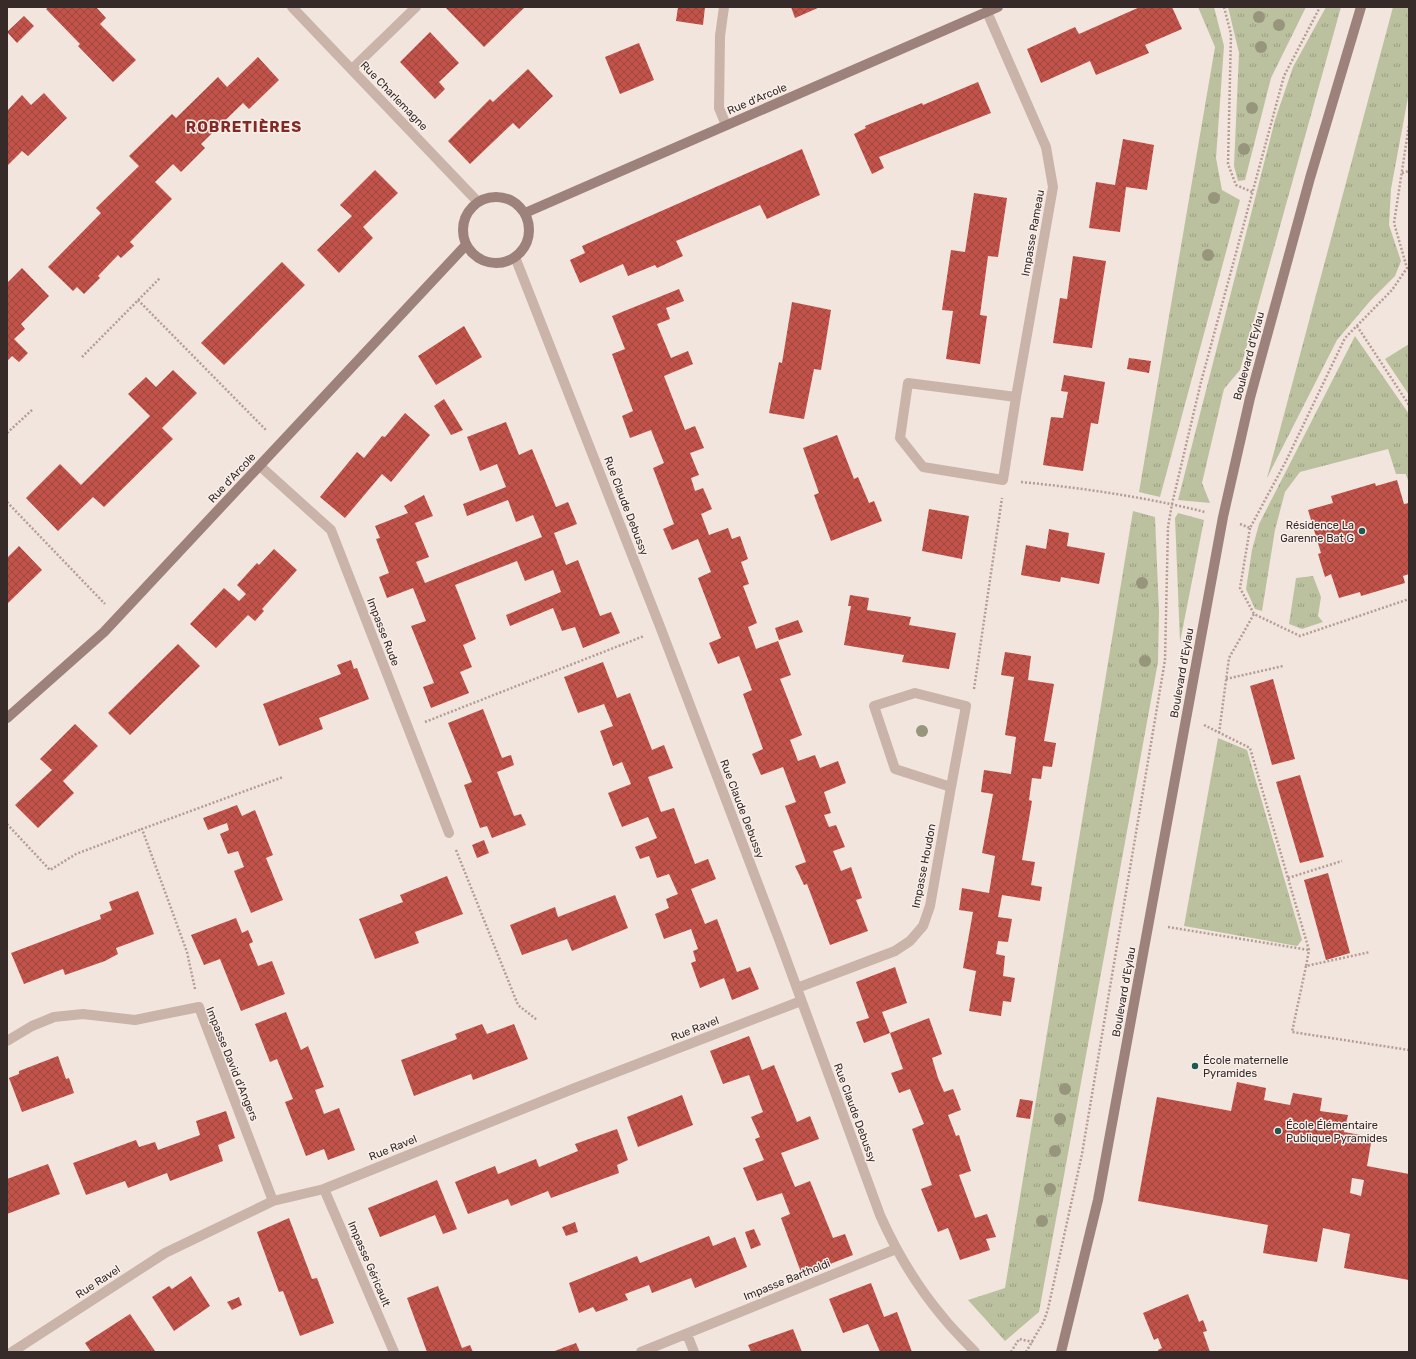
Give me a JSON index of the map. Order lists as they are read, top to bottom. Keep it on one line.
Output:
{"streets":{"main road":["Rue d'Arcole","Boulevard d'Eylau"],"street":["Rue Charlemagne","Impasse Rameau","Rue Claude Debussy","Impasse Rude","Impasse Houdon","Rue Ravel","Impasse David d'Angers","Impasse Géricault","Impasse Bartholdi"]},"crossings":[["Rue Charlemagne","Rue d'Arcole"],["Rue Charlemagne","Rue Claude Debussy"],["Rue d'Arcole","Impasse Rameau"],["Rue d'Arcole","Rue Claude Debussy"],["Rue d'Arcole","Impasse Rude"],["Rue Claude Debussy","Impasse Houdon"],["Rue Claude Debussy","Rue Ravel"],["Rue Claude Debussy","Impasse Bartholdi"],["Rue Ravel","Impasse David d'Angers"],["Rue Ravel","Impasse Géricault"]],"districts":["ROBRETIÈRES"],"places":["Résidence La Garenne Bat G","École maternelle Pyramides","École Élémentaire Publique Pyramides"]}
